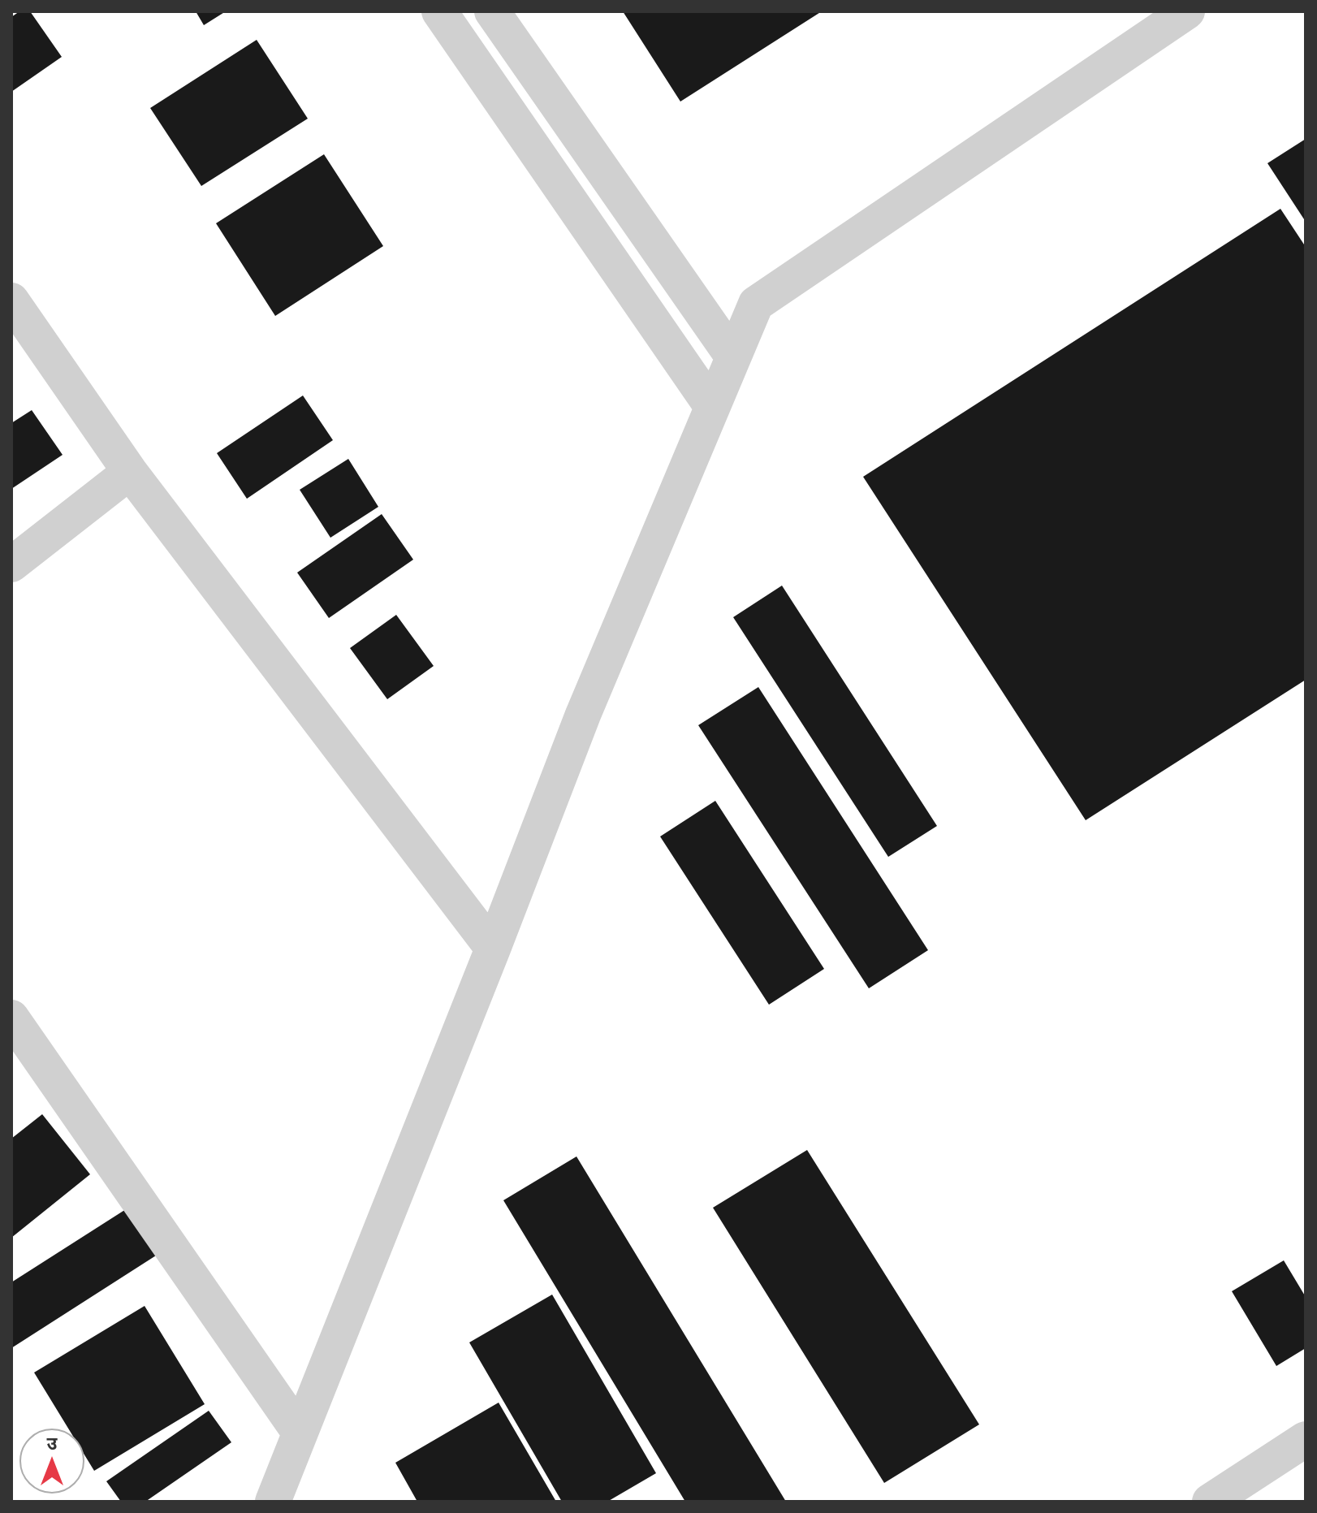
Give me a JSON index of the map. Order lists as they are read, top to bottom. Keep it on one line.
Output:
{"north":"top"}
